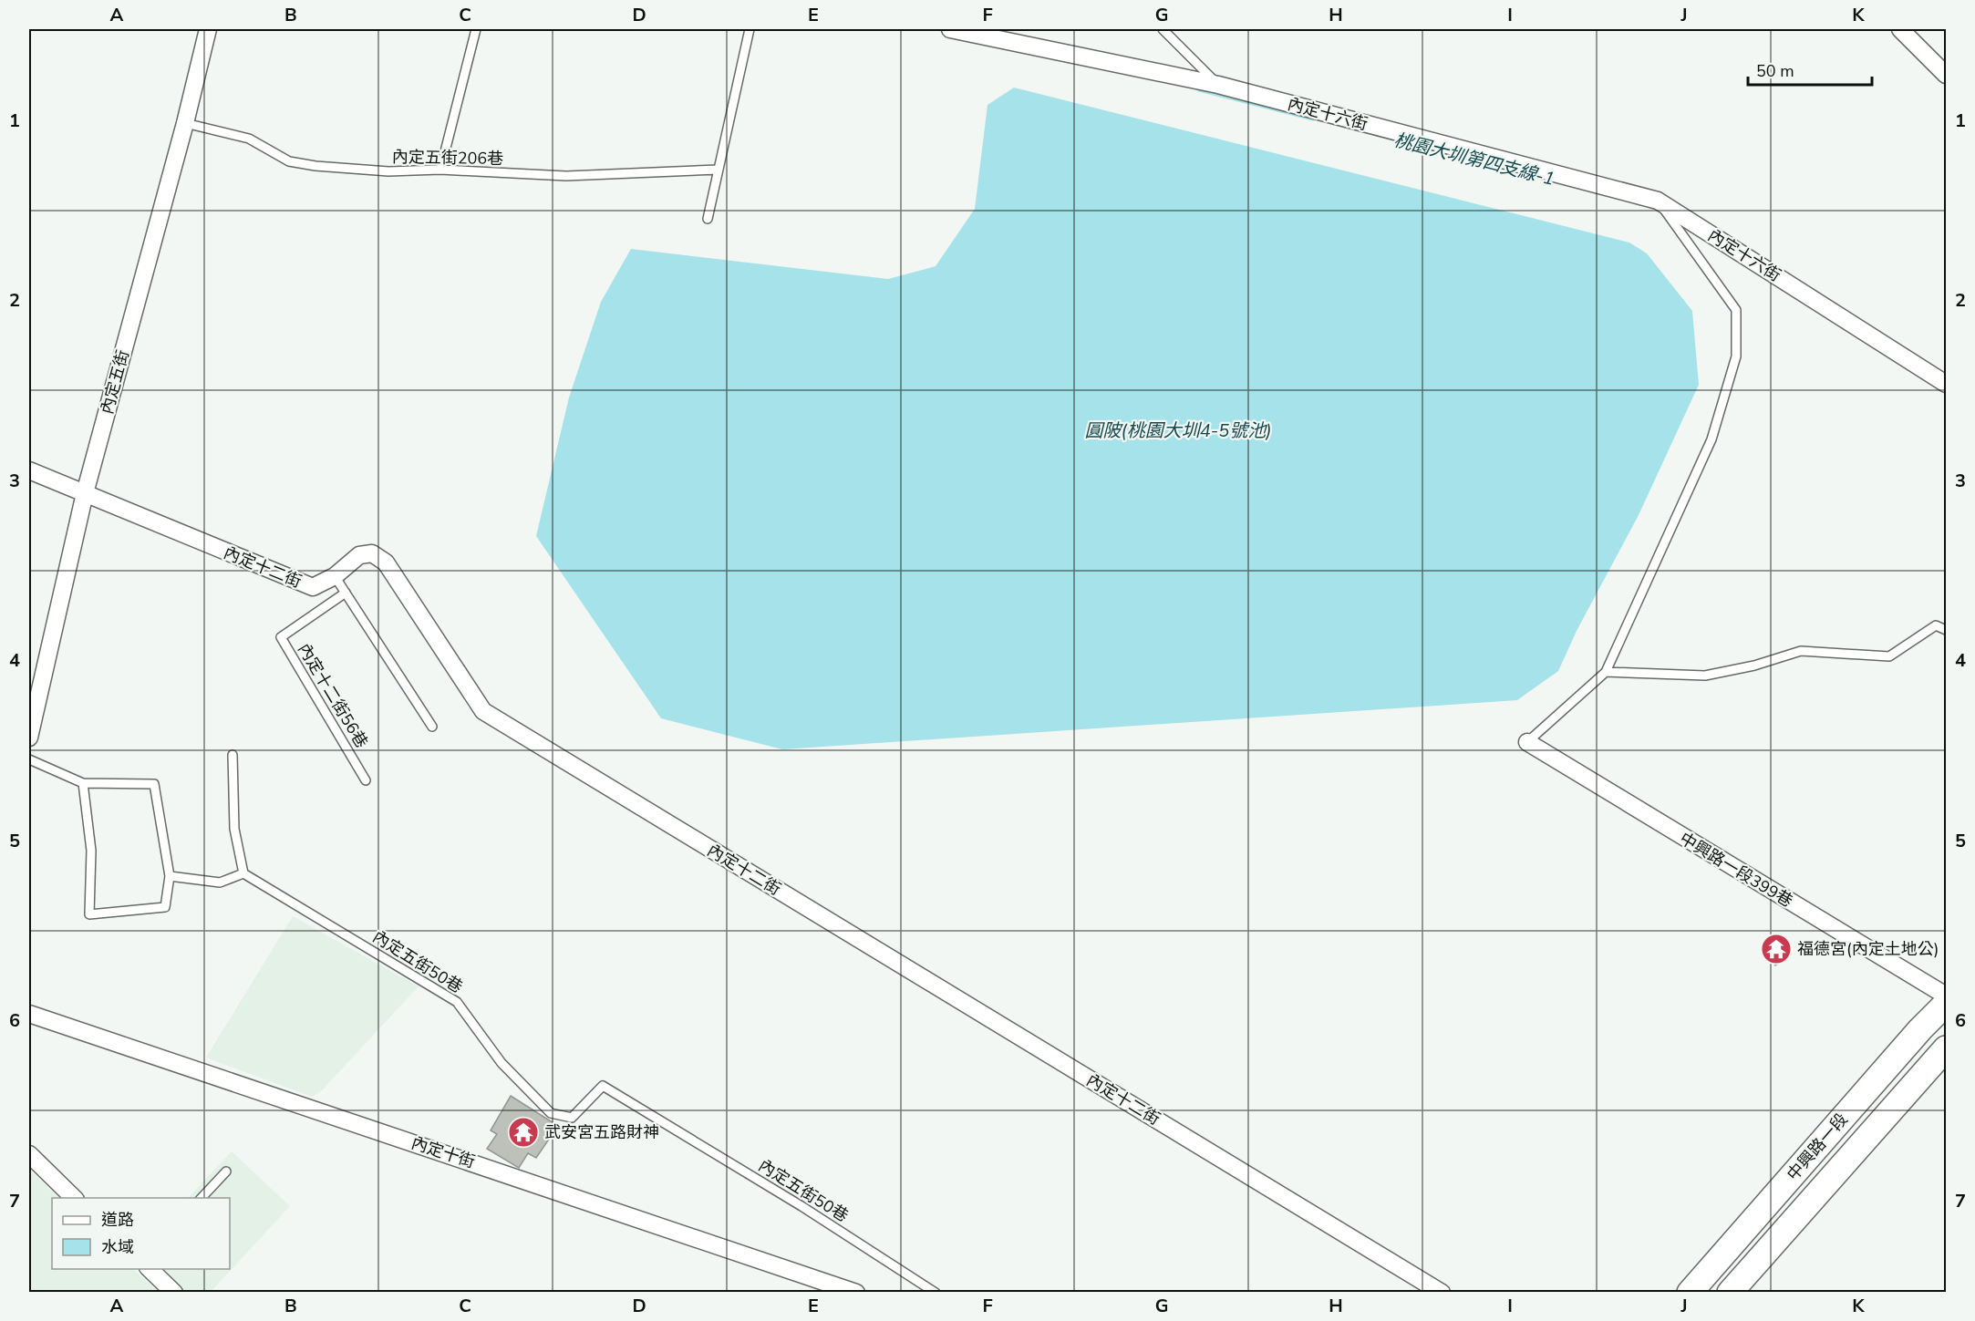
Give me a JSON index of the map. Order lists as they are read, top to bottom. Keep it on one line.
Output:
{"streets":{"street":["內定十六街","內定五街","內定十二街","中興路一段399巷","中興路一段","內定十街"],"lane":["內定五街206巷","內定十二街56巷","內定五街50巷"]},"crossings":[["內定五街206巷","內定五街"],["內定五街","內定十二街"]],"water":["桃園大圳第四支線-1","圓陂(桃園大圳4-5號池)"],"places":{"temple":["福德宮(內定土地公)","武安宮五路財神"]},"legend":["道路","水域"],"scale_bar":"50 m","grid":{"columns":["A","B","C","D","E","F","G","H","I","J","K"],"rows":["1","2","3","4","5","6","7"]}}
